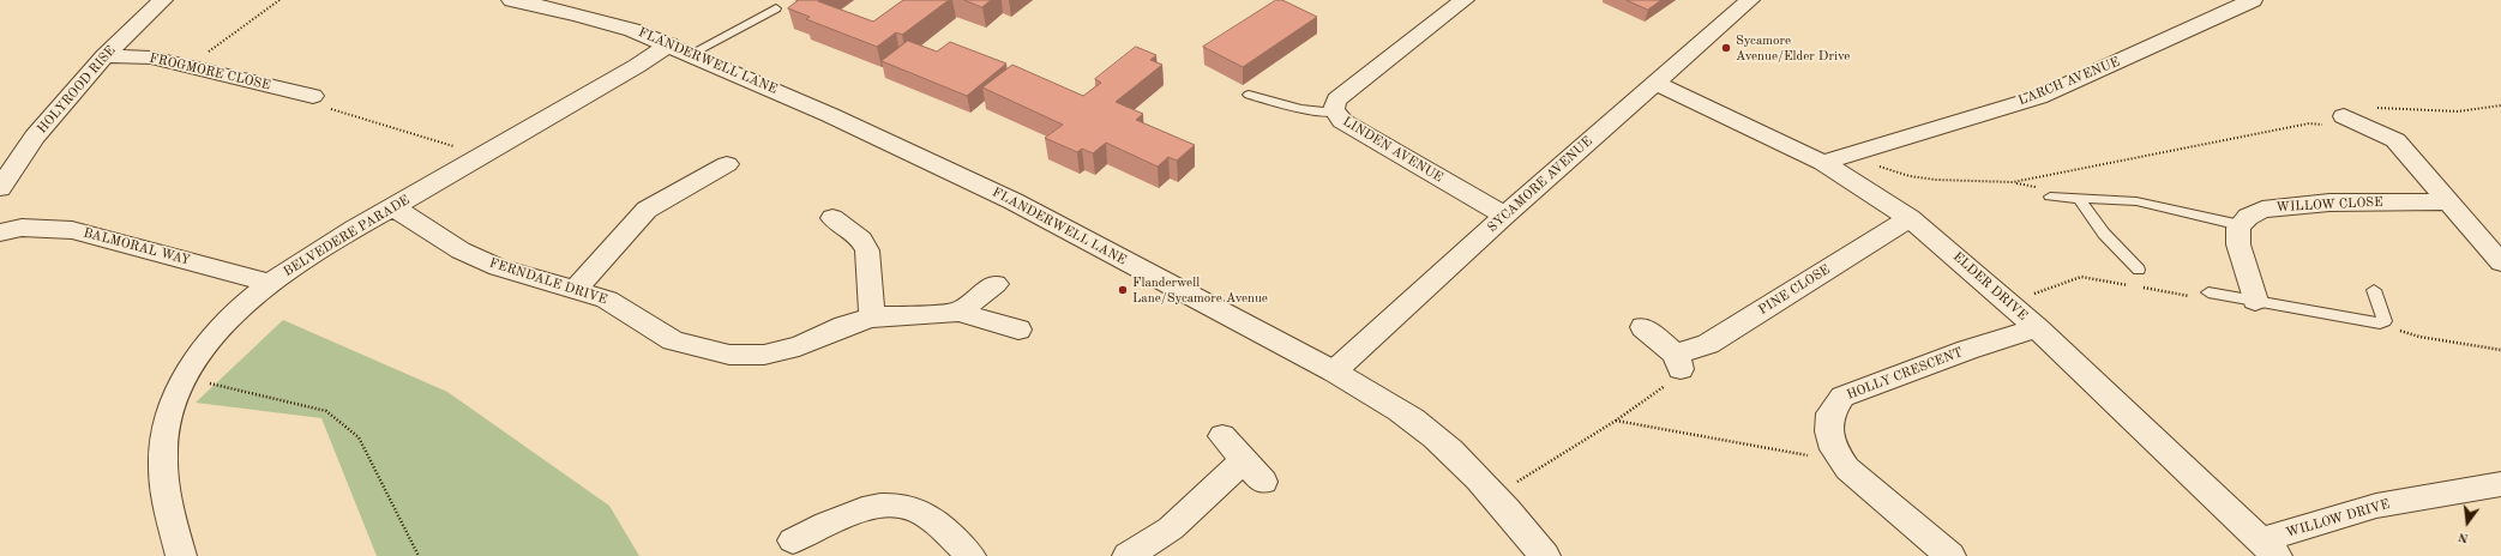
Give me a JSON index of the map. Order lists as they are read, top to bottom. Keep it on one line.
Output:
{"streets":{"street":["FLANDERWELL LANE","FROGMORE CLOSE","LARCH AVENUE","HOLYROOD RISE","LINDEN AVENUE","SYCAMORE AVENUE","WILLOW CLOSE","BELVEDERE PARADE","BALMORAL WAY","FERNDALE DRIVE","ELDER DRIVE","PINE CLOSE","HOLLY CRESCENT","WILLOW DRIVE"]},"crossings":[["FLANDERWELL LANE","SYCAMORE AVENUE"],["FLANDERWELL LANE","BELVEDERE PARADE"],["FROGMORE CLOSE","HOLYROOD RISE"],["LARCH AVENUE","ELDER DRIVE"],["LINDEN AVENUE","SYCAMORE AVENUE"],["SYCAMORE AVENUE","ELDER DRIVE"],["BELVEDERE PARADE","BALMORAL WAY"],["BELVEDERE PARADE","FERNDALE DRIVE"],["ELDER DRIVE","PINE CLOSE"],["ELDER DRIVE","HOLLY CRESCENT"],["ELDER DRIVE","WILLOW DRIVE"]],"places":["Sycamore Avenue/Elder Drive","Flanderwell Lane/Sycamore Avenue"],"north":"bottom"}
